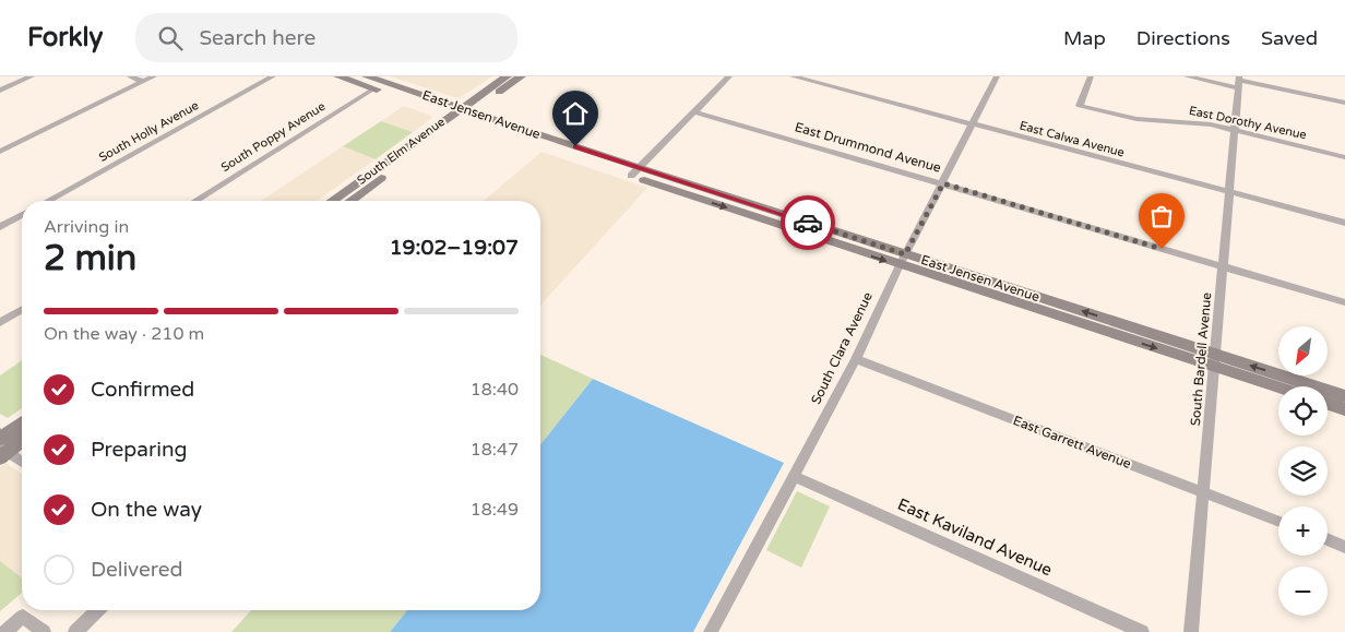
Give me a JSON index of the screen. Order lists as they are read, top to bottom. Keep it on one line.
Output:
{"streets":{"main road":["East Jensen Avenue","South Elm Avenue"],"street":["East Dorothy Avenue","South Holly Avenue","South Poppy Avenue","East Calwa Avenue","East Drummond Avenue","South Clara Avenue","South Bardell Avenue","East Garrett Avenue","East Kaviland Avenue"]},"crossings":[["East Jensen Avenue","South Poppy Avenue"],["East Jensen Avenue","South Elm Avenue"],["East Jensen Avenue","South Clara Avenue"],["East Jensen Avenue","South Bardell Avenue"],["East Dorothy Avenue","South Bardell Avenue"],["East Calwa Avenue","South Clara Avenue"],["East Calwa Avenue","South Bardell Avenue"],["East Drummond Avenue","South Clara Avenue"],["East Drummond Avenue","South Bardell Avenue"],["South Clara Avenue","East Garrett Avenue"],["South Clara Avenue","East Kaviland Avenue"],["South Bardell Avenue","East Garrett Avenue"]],"north":"bottom left","page":{"header":"Forkly","search":"Search here","nav":["Map","Directions","Saved"],"heading":["2 min","Arriving in","19:02–19:07"],"bar":"On the way · 210 m","map_buttons":["+","−"],"list":[["Confirmed","18:40"],["Preparing","18:47"],["On the way","18:49"],"Delivered"]}}
